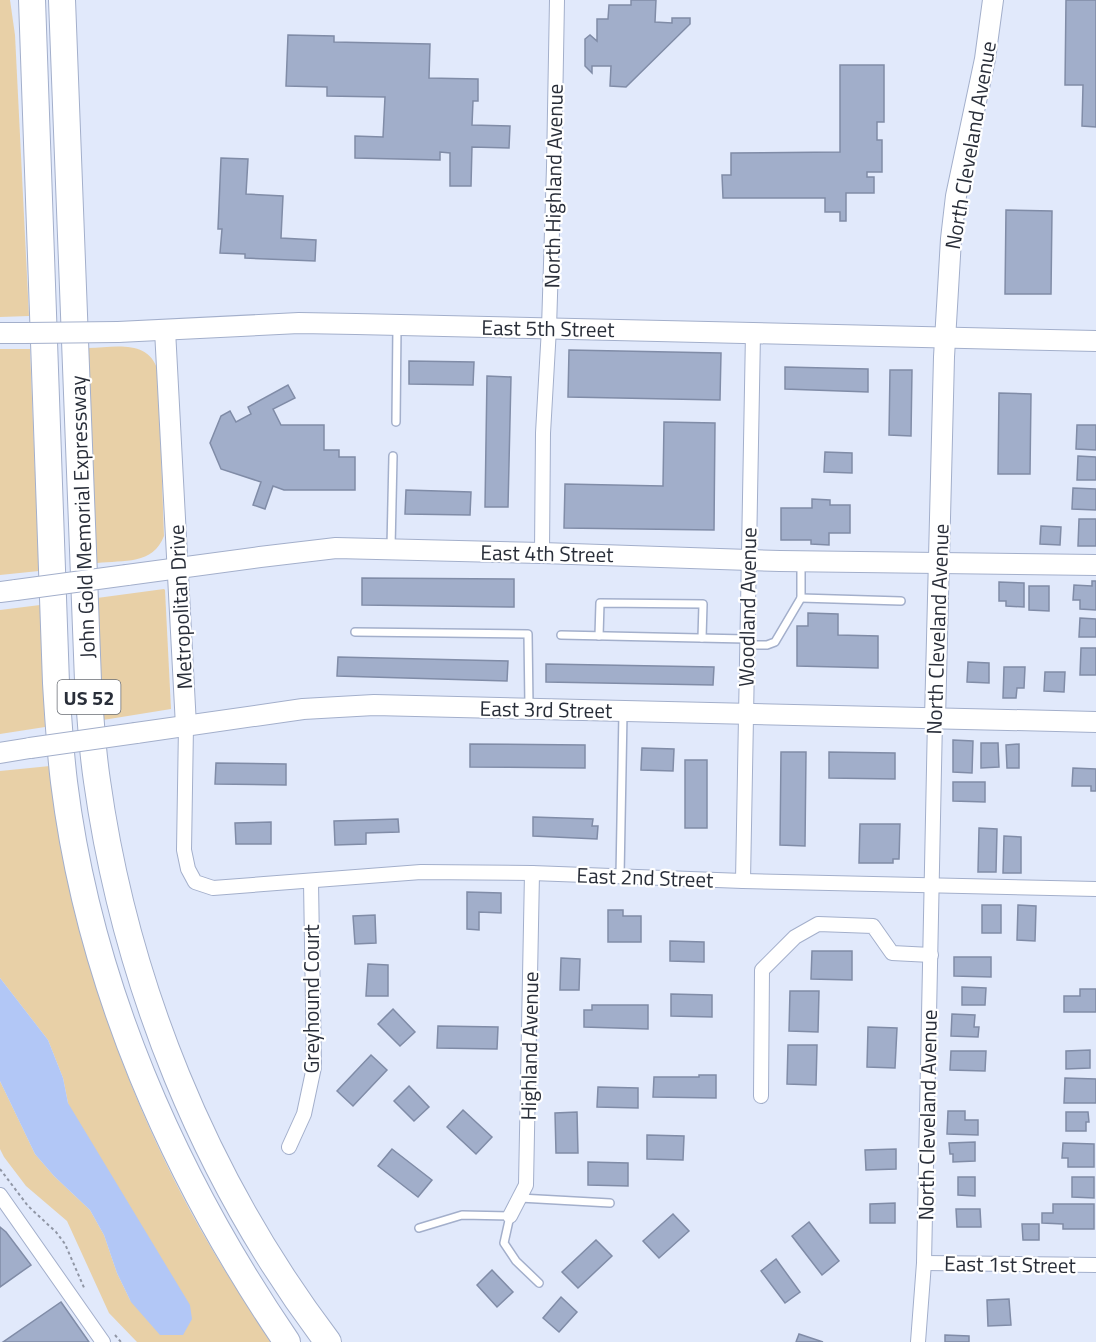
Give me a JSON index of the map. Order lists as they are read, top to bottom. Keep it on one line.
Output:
{"streets":{"highway":["John Gold Memorial Expressway","US 52"],"street":["North Cleveland Avenue","North Highland Avenue","East 5th Street","East 4th Street","Metropolitan Drive","Woodland Avenue","East 3rd Street","East 2nd Street","Greyhound Court","Highland Avenue","East 1st Street"]},"crossings":[["North Cleveland Avenue","East 5th Street"],["North Cleveland Avenue","East 4th Street"],["North Cleveland Avenue","East 3rd Street"],["North Cleveland Avenue","East 2nd Street"],["North Cleveland Avenue","East 1st Street"],["North Highland Avenue","East 5th Street"],["North Highland Avenue","East 4th Street"],["East 5th Street","Metropolitan Drive"],["East 5th Street","Woodland Avenue"],["East 4th Street","Metropolitan Drive"],["East 4th Street","Woodland Avenue"],["Metropolitan Drive","East 3rd Street"],["Metropolitan Drive","East 2nd Street"],["Woodland Avenue","East 3rd Street"],["Woodland Avenue","East 2nd Street"],["East 2nd Street","Greyhound Court"],["East 2nd Street","Highland Avenue"]]}
